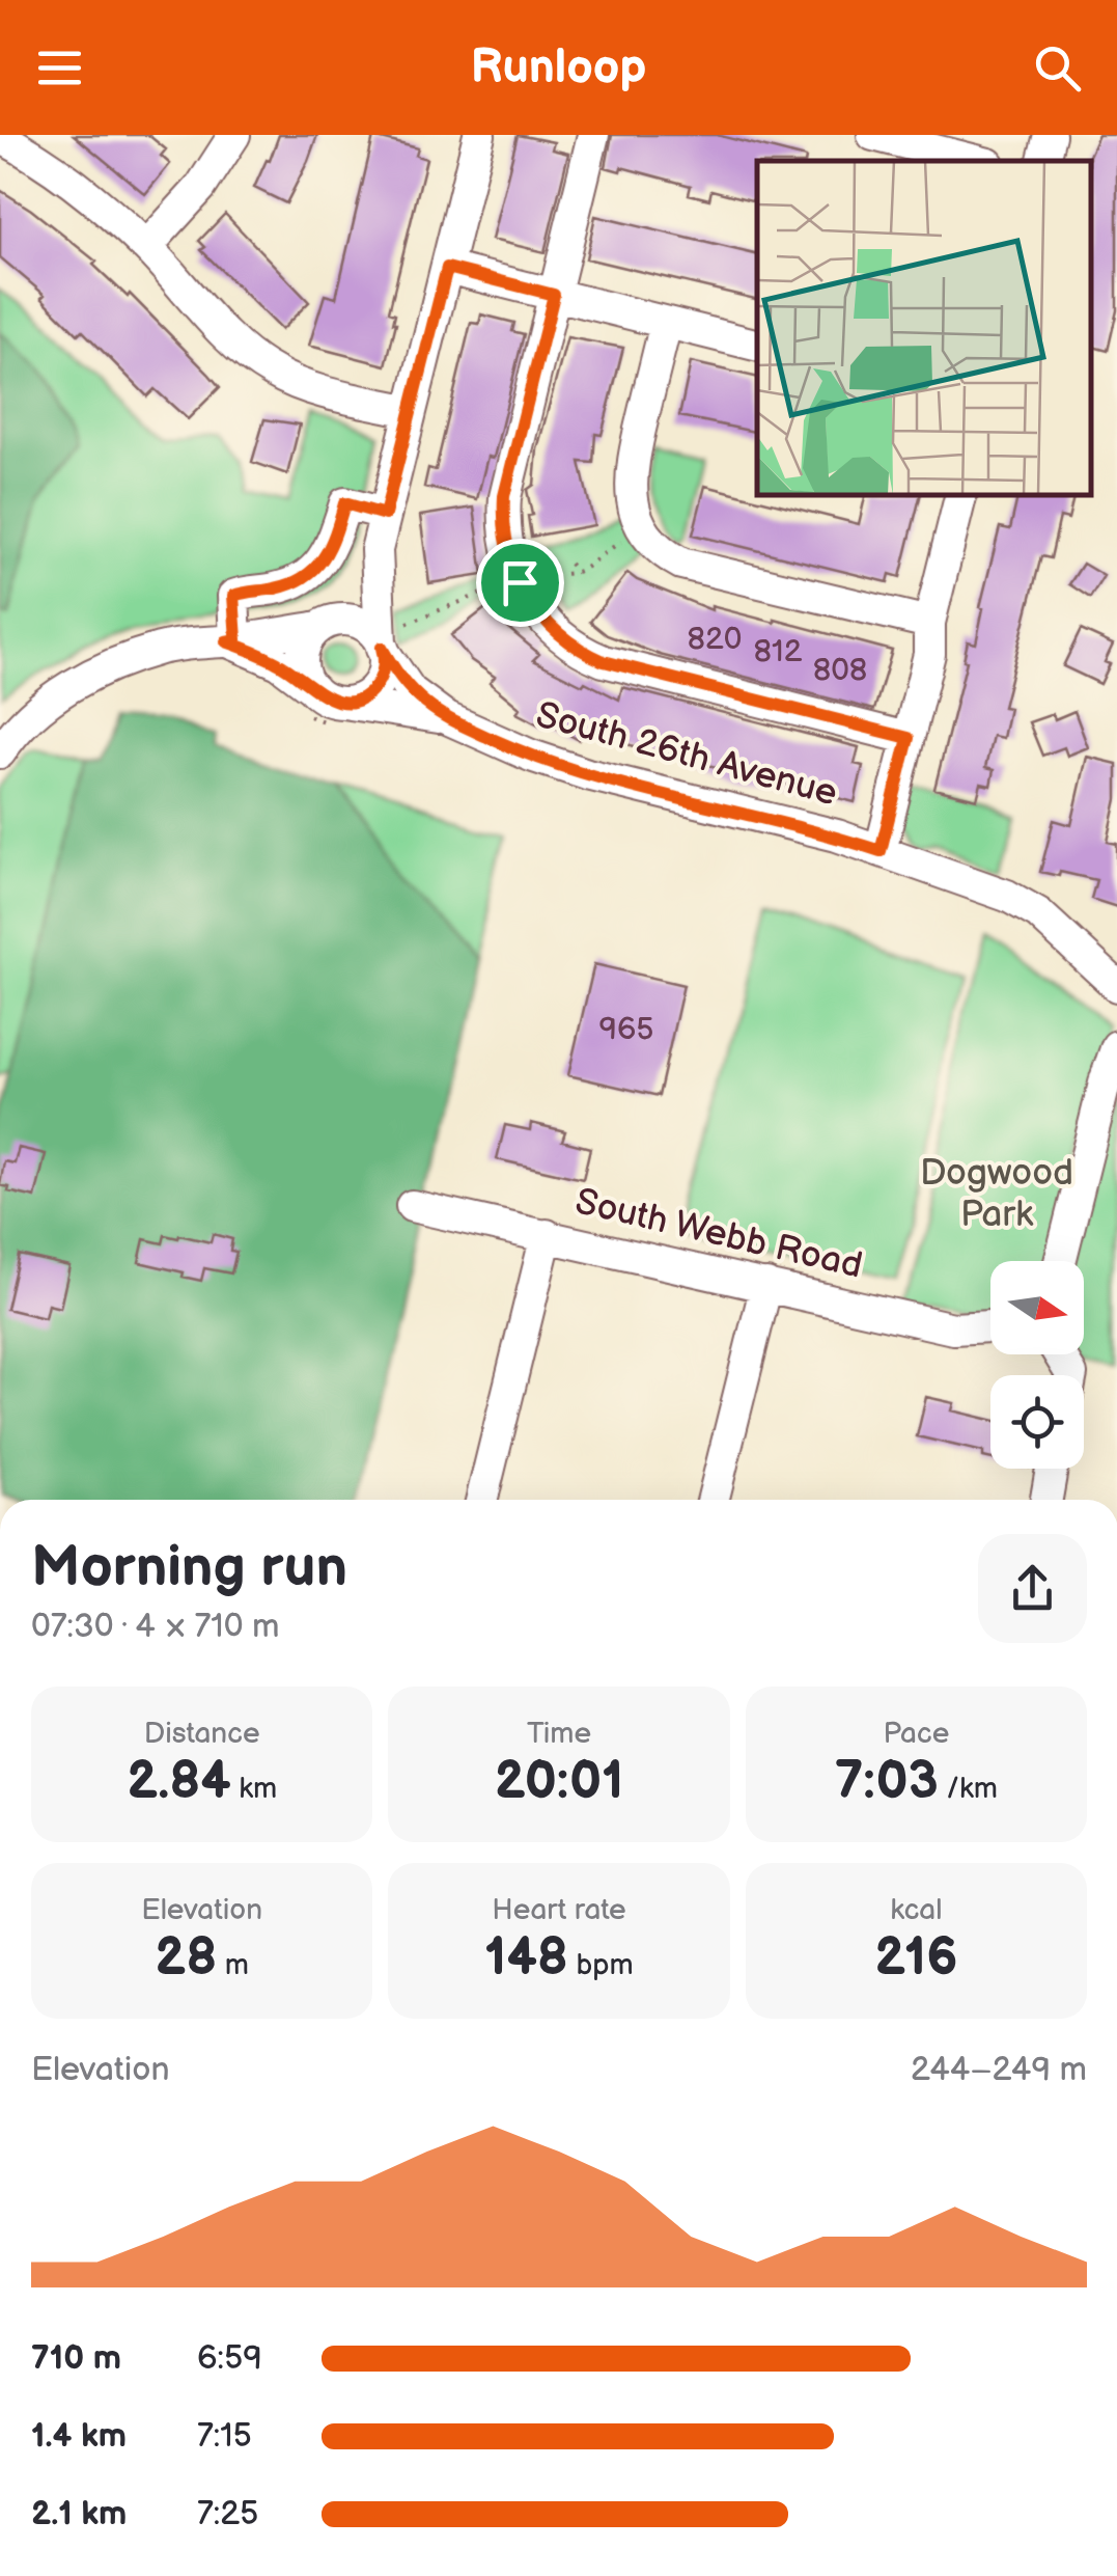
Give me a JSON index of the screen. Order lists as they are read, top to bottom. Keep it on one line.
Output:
{"streets":{"street":["South 26th Avenue","South Webb Road"]},"parks":["Dogwood Park"],"house_numbers":["820","812","808","965"],"north":"right","page":{"header":"Runloop","heading":["Morning run","07:30 · 4 × 710 m"],"stats":[["Distance","2.84 km"],["Time","20:01"],["Pace","7:03 /km"],["Elevation","28 m"],["Heart rate","148 bpm"],["kcal","216"]],"chart":["Elevation","244–249 m"],"list":[{"name":"710 m","note":"6:59"},{"name":"1.4 km","note":"7:15"},{"name":"2.1 km","note":"7:25"}]}}
